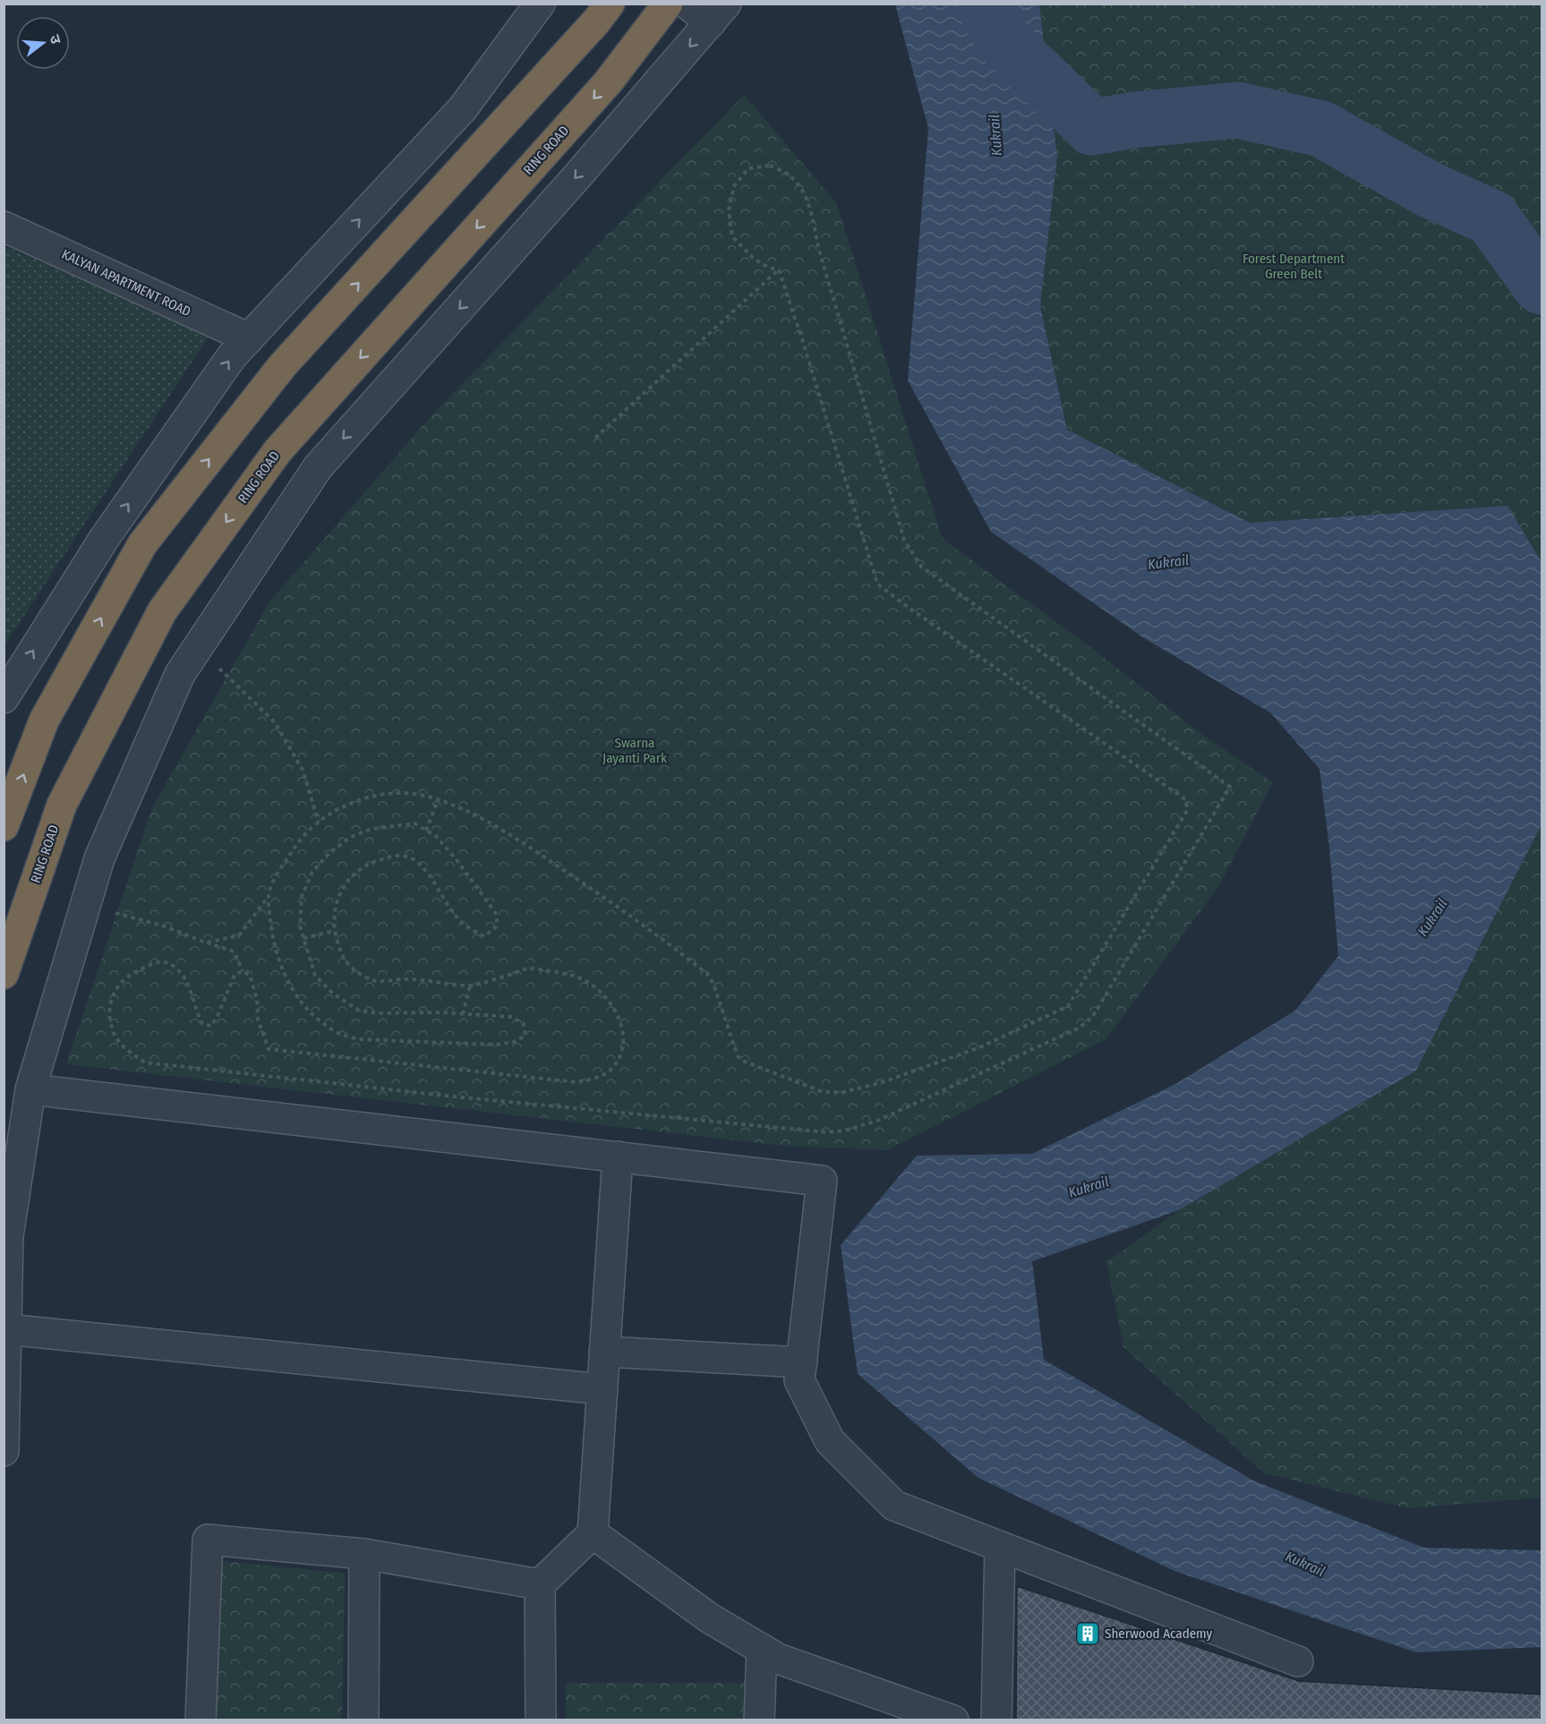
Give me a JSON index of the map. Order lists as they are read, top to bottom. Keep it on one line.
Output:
{"streets":{"highway":["RING ROAD"],"street":["KALYAN APARTMENT ROAD"]},"water":["Kukrail"],"parks":["Forest Department Green Belt","Swarna Jayanti Park"],"places":{"building":["Sherwood Academy"]},"north":"right"}
